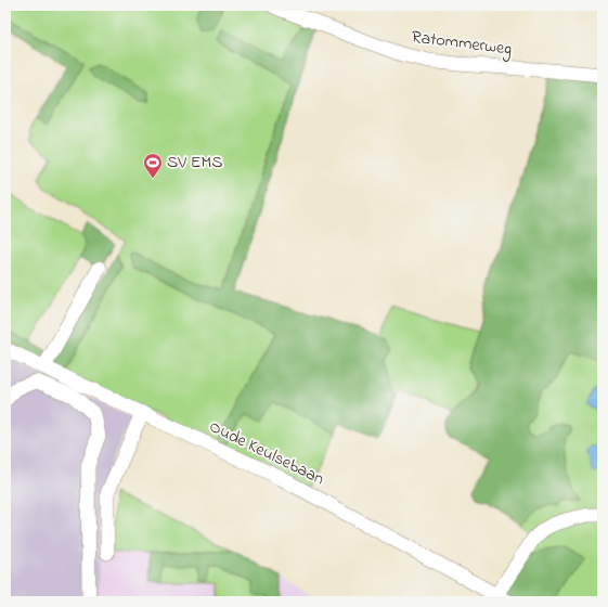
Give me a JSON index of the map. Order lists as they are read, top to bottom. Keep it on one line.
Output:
{"streets":{"street":["Ratommerweg","Oude Keulsebaan"]},"places":{"sports":["SV EMS"]}}
